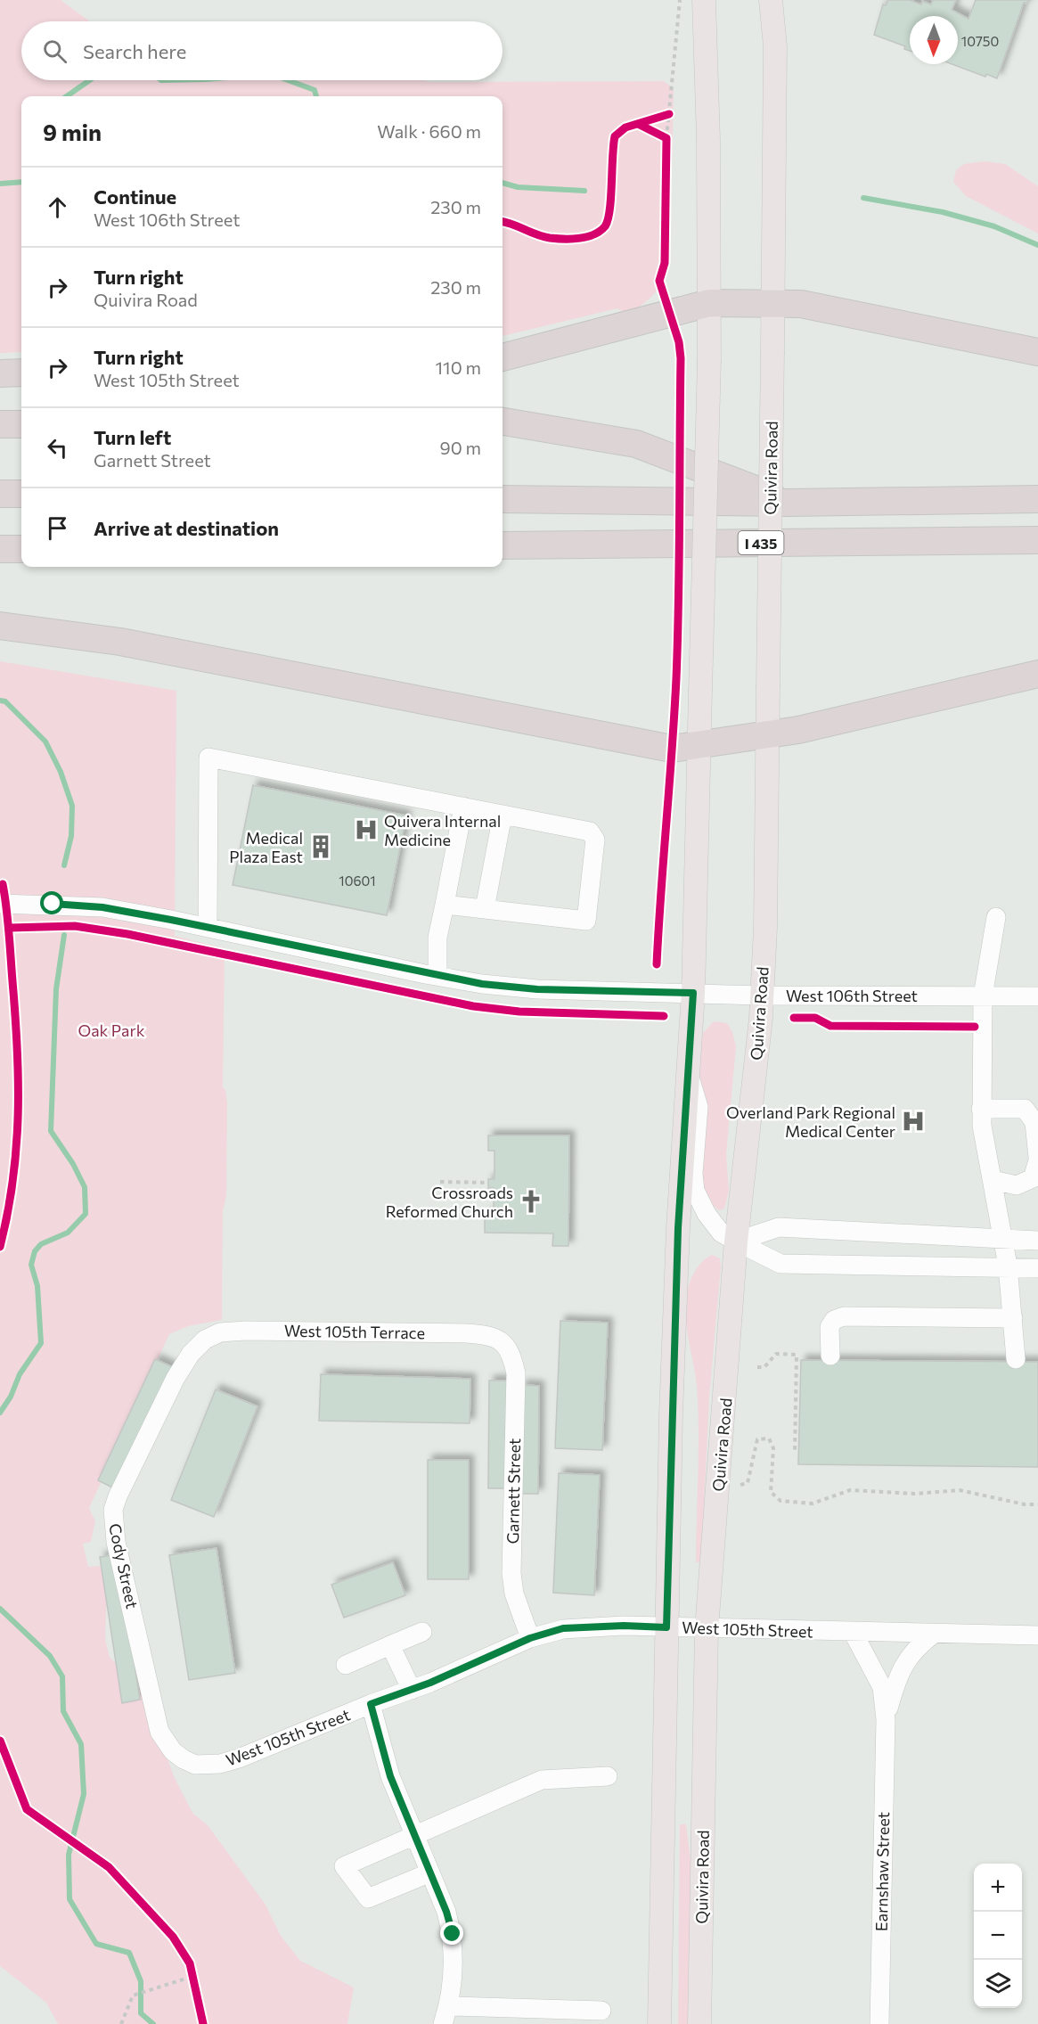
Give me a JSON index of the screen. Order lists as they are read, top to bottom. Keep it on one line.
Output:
{"streets":{"highway":["I 435"],"main road":["Quivira Road"],"street":["West 106th Street","West 105th Terrace","Garnett Street","Cody Street","West 105th Street","Earnshaw Street"]},"crossings":[["Quivira Road","West 106th Street"],["Quivira Road","West 105th Street"],["West 105th Terrace","Garnett Street"],["West 105th Terrace","Cody Street"],["Garnett Street","West 105th Street"],["Cody Street","West 105th Street"],["West 105th Street","Earnshaw Street"]],"parks":["Oak Park"],"places":{"hospital":["Quivera Internal Medicine","Overland Park Regional Medical Center"],"building":["Medical Plaza East"],"church":["Crossroads Reformed Church"]},"house_numbers":["10750","10601"],"north":"bottom","page":{"search":"Search here","heading":["9 min","Walk · 660 m"],"list":[["Continue","West 106th Street","230 m"],["Turn right","Quivira Road","230 m"],["Turn right","West 105th Street","110 m"],["Turn left","Garnett Street","90 m"],"Arrive at destination"],"map_buttons":["+","−"]}}
